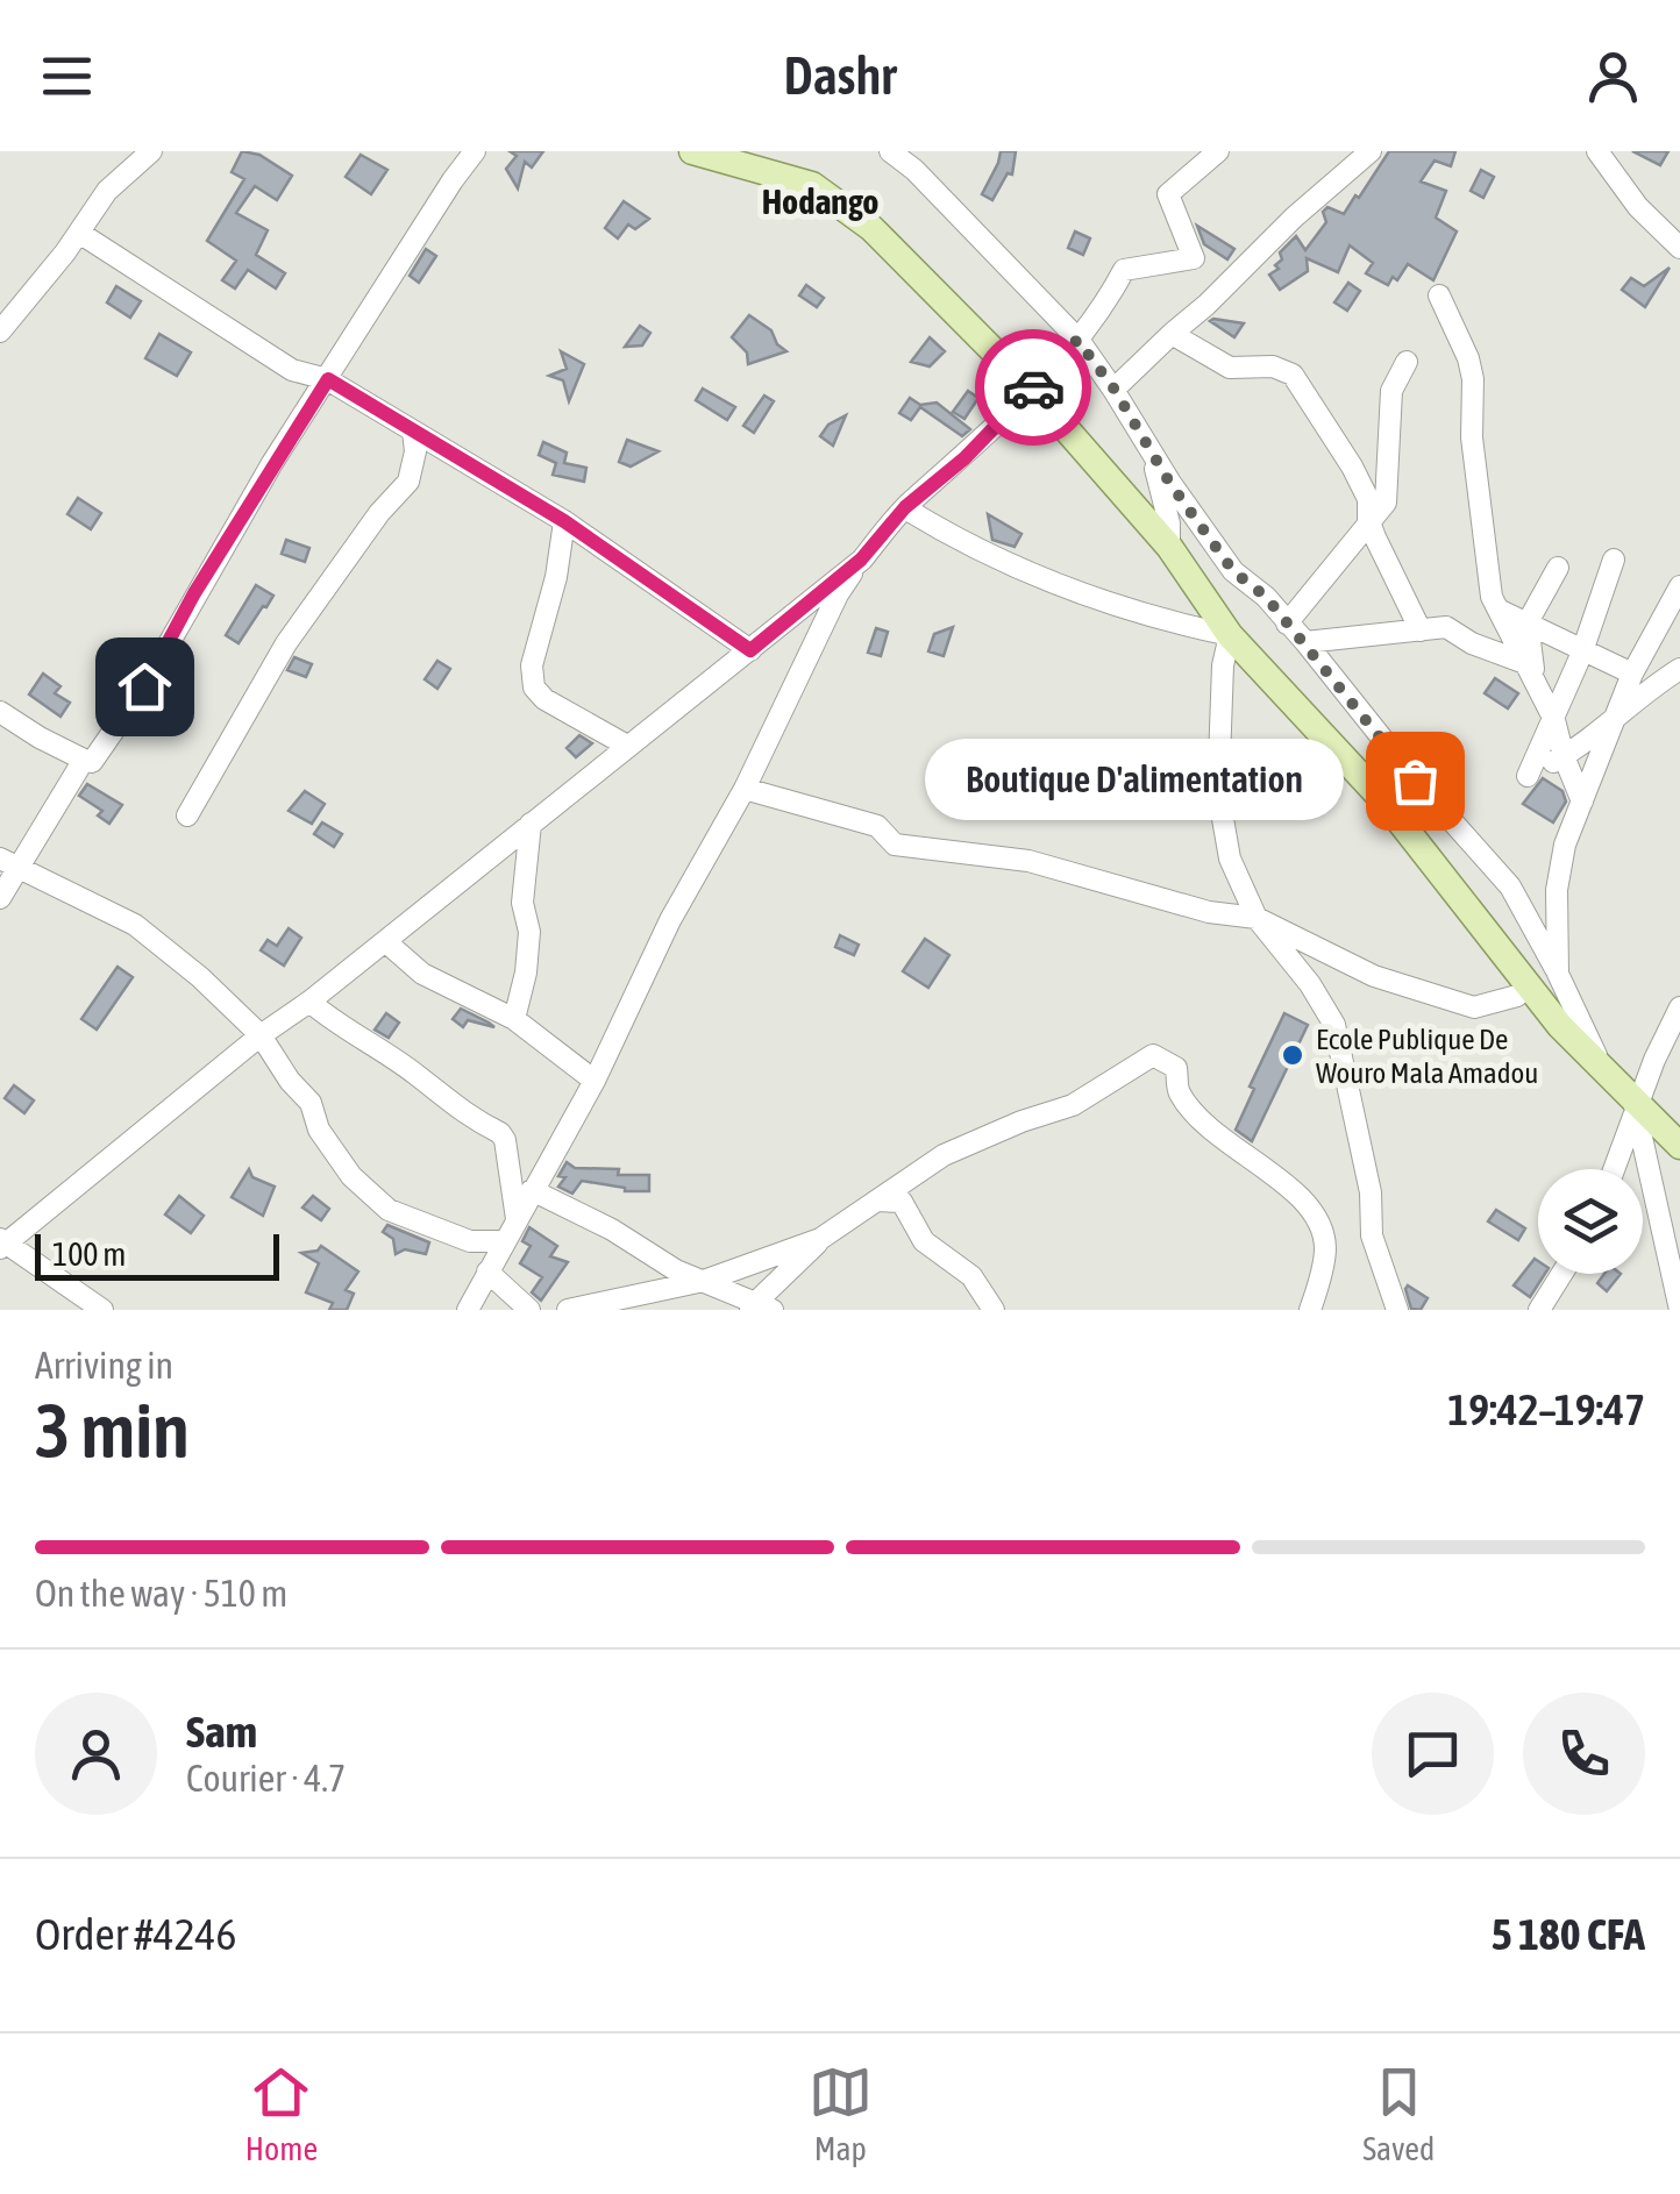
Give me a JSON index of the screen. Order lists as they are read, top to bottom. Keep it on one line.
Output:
{"districts":["Hodango"],"places":["Boutique D'alimentation","Ecole Publique De Wouro Mala Amadou"],"scale_bar":"100 m","page":{"header":"Dashr","bubble":"Boutique D'alimentation","scale":"100 m","heading":["3 min","Arriving in","19:42–19:47"],"panel":["Sam","Courier · 4.7","Order #4246","5 180 CFA"],"bar":"On the way · 510 m","tabs":["Home","Map","Saved"]}}
